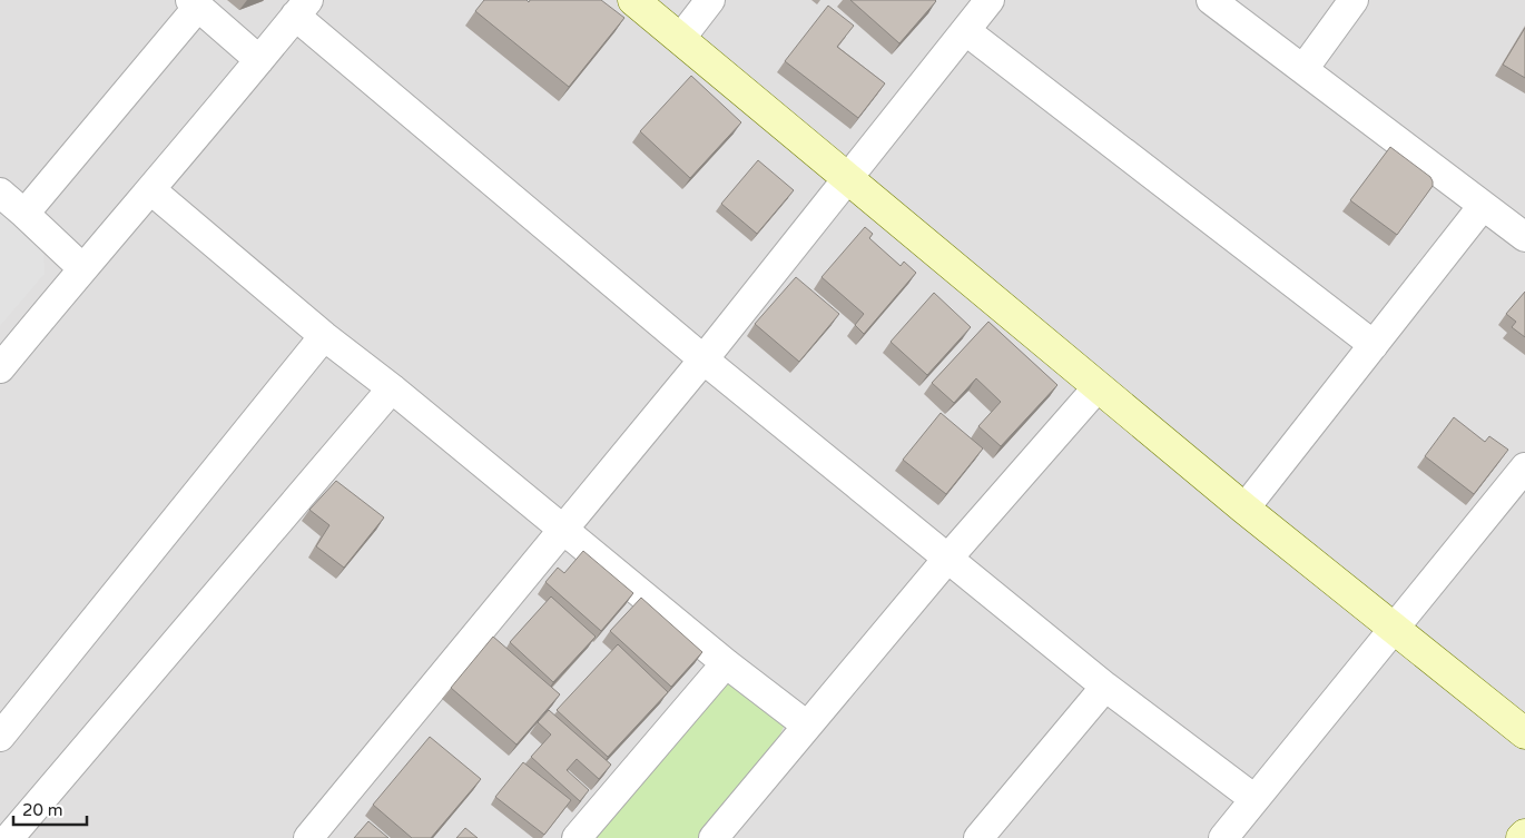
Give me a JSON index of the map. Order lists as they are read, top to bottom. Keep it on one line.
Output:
{"scale_bar":"20 m"}
